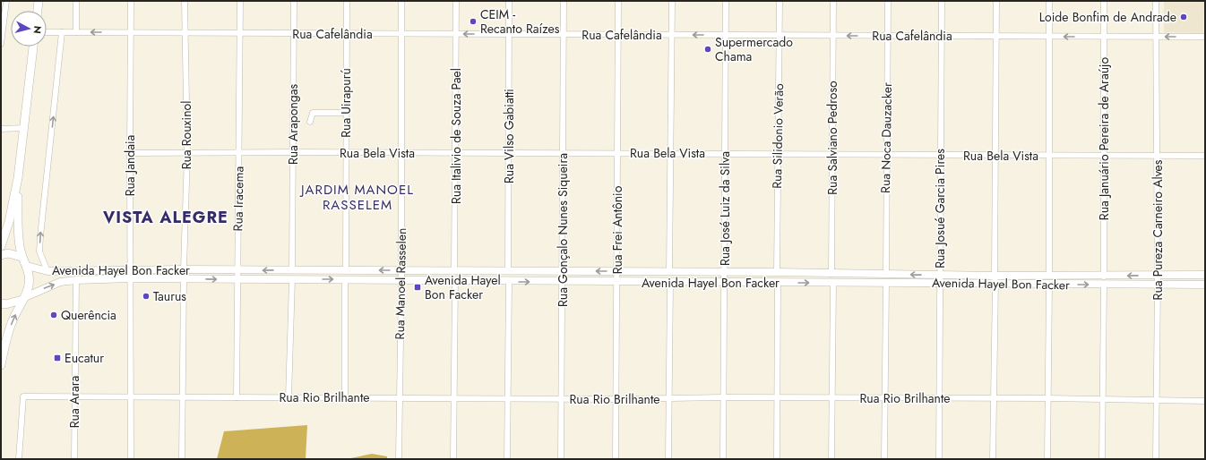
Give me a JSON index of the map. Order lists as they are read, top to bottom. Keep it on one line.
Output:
{"streets":{"main road":["Avenida Hayel Bon Facker"],"street":["Rua Cafelândia","Rua Uirapurú","Rua Arapongas","Rua Rouxinol","Rua Italivio de Souza Pael","Rua Vilso Gabiatti","Rua Silidonio Verão","Rua Salviano Pedroso","Rua Noca Dauzacker","Rua Januário Pereira de Araújo","Rua Bela Vista","Rua Jandaia","Rua Iracema","Rua José Luiz da Silva","Rua Josué Garcia Pires","Rua Gonçalo Nunes Siqueira","Rua Frei Antônio","Rua Pureza Carneiro Alves","Rua Manoel Rasselen","Rua Rio Brilhante","Rua Arara"]},"crossings":[["Rua Cafelândia","Rua Uirapurú"],["Rua Cafelândia","Rua Arapongas"],["Rua Cafelândia","Rua Rouxinol"],["Rua Cafelândia","Rua Italivio de Souza Pael"],["Rua Cafelândia","Rua Vilso Gabiatti"],["Rua Cafelândia","Rua Silidonio Verão"],["Rua Cafelândia","Rua Salviano Pedroso"],["Rua Cafelândia","Rua Noca Dauzacker"],["Rua Cafelândia","Rua Januário Pereira de Araújo"],["Rua Cafelândia","Rua Jandaia"],["Rua Cafelândia","Rua Iracema"],["Rua Cafelândia","Rua José Luiz da Silva"],["Rua Cafelândia","Rua Josué Garcia Pires"],["Rua Cafelândia","Rua Gonçalo Nunes Siqueira"],["Rua Cafelândia","Rua Frei Antônio"],["Rua Cafelândia","Rua Pureza Carneiro Alves"],["Rua Cafelândia","Rua Manoel Rasselen"],["Rua Uirapurú","Rua Bela Vista"],["Rua Uirapurú","Avenida Hayel Bon Facker"],["Rua Arapongas","Rua Bela Vista"],["Rua Arapongas","Avenida Hayel Bon Facker"],["Rua Rouxinol","Rua Bela Vista"],["Rua Rouxinol","Avenida Hayel Bon Facker"],["Rua Italivio de Souza Pael","Rua Bela Vista"],["Rua Italivio de Souza Pael","Avenida Hayel Bon Facker"],["Rua Vilso Gabiatti","Rua Bela Vista"],["Rua Vilso Gabiatti","Avenida Hayel Bon Facker"],["Rua Silidonio Verão","Rua Bela Vista"],["Rua Silidonio Verão","Avenida Hayel Bon Facker"],["Rua Salviano Pedroso","Rua Bela Vista"],["Rua Salviano Pedroso","Avenida Hayel Bon Facker"],["Rua Noca Dauzacker","Rua Bela Vista"],["Rua Noca Dauzacker","Avenida Hayel Bon Facker"],["Rua Januário Pereira de Araújo","Rua Bela Vista"],["Rua Januário Pereira de Araújo","Avenida Hayel Bon Facker"],["Rua Bela Vista","Rua Jandaia"],["Rua Bela Vista","Rua Iracema"],["Rua Bela Vista","Rua José Luiz da Silva"],["Rua Bela Vista","Rua Josué Garcia Pires"],["Rua Bela Vista","Rua Gonçalo Nunes Siqueira"],["Rua Bela Vista","Rua Frei Antônio"],["Rua Bela Vista","Rua Pureza Carneiro Alves"],["Rua Bela Vista","Rua Manoel Rasselen"],["Rua Jandaia","Avenida Hayel Bon Facker"],["Rua Jandaia","Rua Rio Brilhante"],["Rua Iracema","Avenida Hayel Bon Facker"],["Rua Iracema","Rua Rio Brilhante"],["Rua José Luiz da Silva","Avenida Hayel Bon Facker"],["Rua José Luiz da Silva","Rua Rio Brilhante"],["Rua Josué Garcia Pires","Avenida Hayel Bon Facker"],["Rua Josué Garcia Pires","Rua Rio Brilhante"],["Rua Gonçalo Nunes Siqueira","Avenida Hayel Bon Facker"],["Rua Gonçalo Nunes Siqueira","Rua Rio Brilhante"],["Rua Frei Antônio","Avenida Hayel Bon Facker"],["Rua Frei Antônio","Rua Rio Brilhante"],["Rua Pureza Carneiro Alves","Avenida Hayel Bon Facker"],["Rua Pureza Carneiro Alves","Rua Rio Brilhante"],["Avenida Hayel Bon Facker","Rua Manoel Rasselen"],["Avenida Hayel Bon Facker","Rua Arara"],["Rua Manoel Rasselen","Rua Rio Brilhante"],["Rua Rio Brilhante","Rua Arara"]],"districts":["JARDIM MANOEL RASSELEM","VISTA ALEGRE"],"places":{"other":["Loide Bonfim de Andrade","CEIM - Recanto Raízes","Supermercado Chama","Taurus","Querência"],"transit":["Avenida Hayel Bon Facker","Eucatur"]},"north":"right"}
